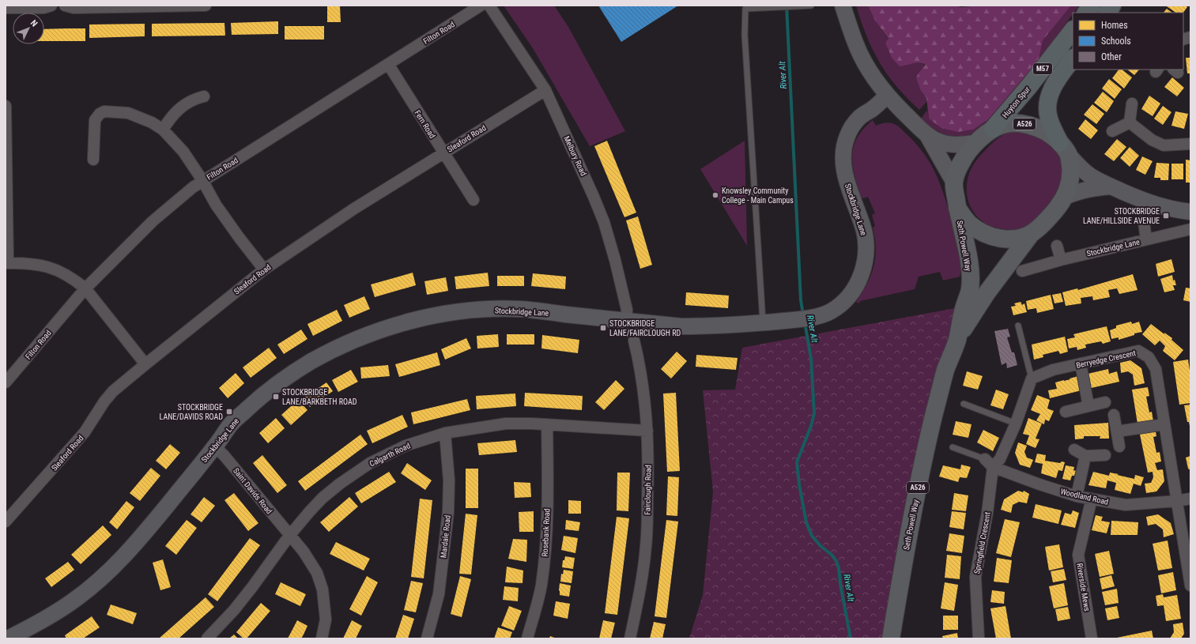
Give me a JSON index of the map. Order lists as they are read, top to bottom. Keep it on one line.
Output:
{"streets":{"highway":["M57","Huyton Spur"],"main road":["A526","Stockbridge Lane","Seth Powell Way"],"street":["Filton Road","Fern Road","Sleaford Road","Melbury Road","Berryedge Crescent","Calgarth Road","Fairclough Road","Saint Davids Road","Woodland Road","Rosebank Road","Mardale Road","Springfield Crescent","Riverside Mews"]},"crossings":[["Filton Road","Fern Road"],["M57","A526"],["Huyton Spur","A526"],["Fern Road","Sleaford Road"],["A526","Seth Powell Way"],["Sleaford Road","Melbury Road"],["Melbury Road","Stockbridge Lane"],["Stockbridge Lane","Saint Davids Road"],["Berryedge Crescent","Woodland Road"],["Calgarth Road","Fairclough Road"],["Calgarth Road","Saint Davids Road"],["Calgarth Road","Rosebank Road"],["Calgarth Road","Mardale Road"],["Woodland Road","Springfield Crescent"],["Woodland Road","Riverside Mews"]],"water":["River Alt"],"places":{"other":["Knowsley Community College - Main Campus"],"transit":["STOCKBRIDGE LANE/HILLSIDE AVENUE","STOCKBRIDGE LANE/FAIRCLOUGH RD","STOCKBRIDGE LANE/BARKBETH ROAD","STOCKBRIDGE LANE/DAVIDS ROAD"]},"legend":["Homes","Schools","Other"],"north":"top right"}
